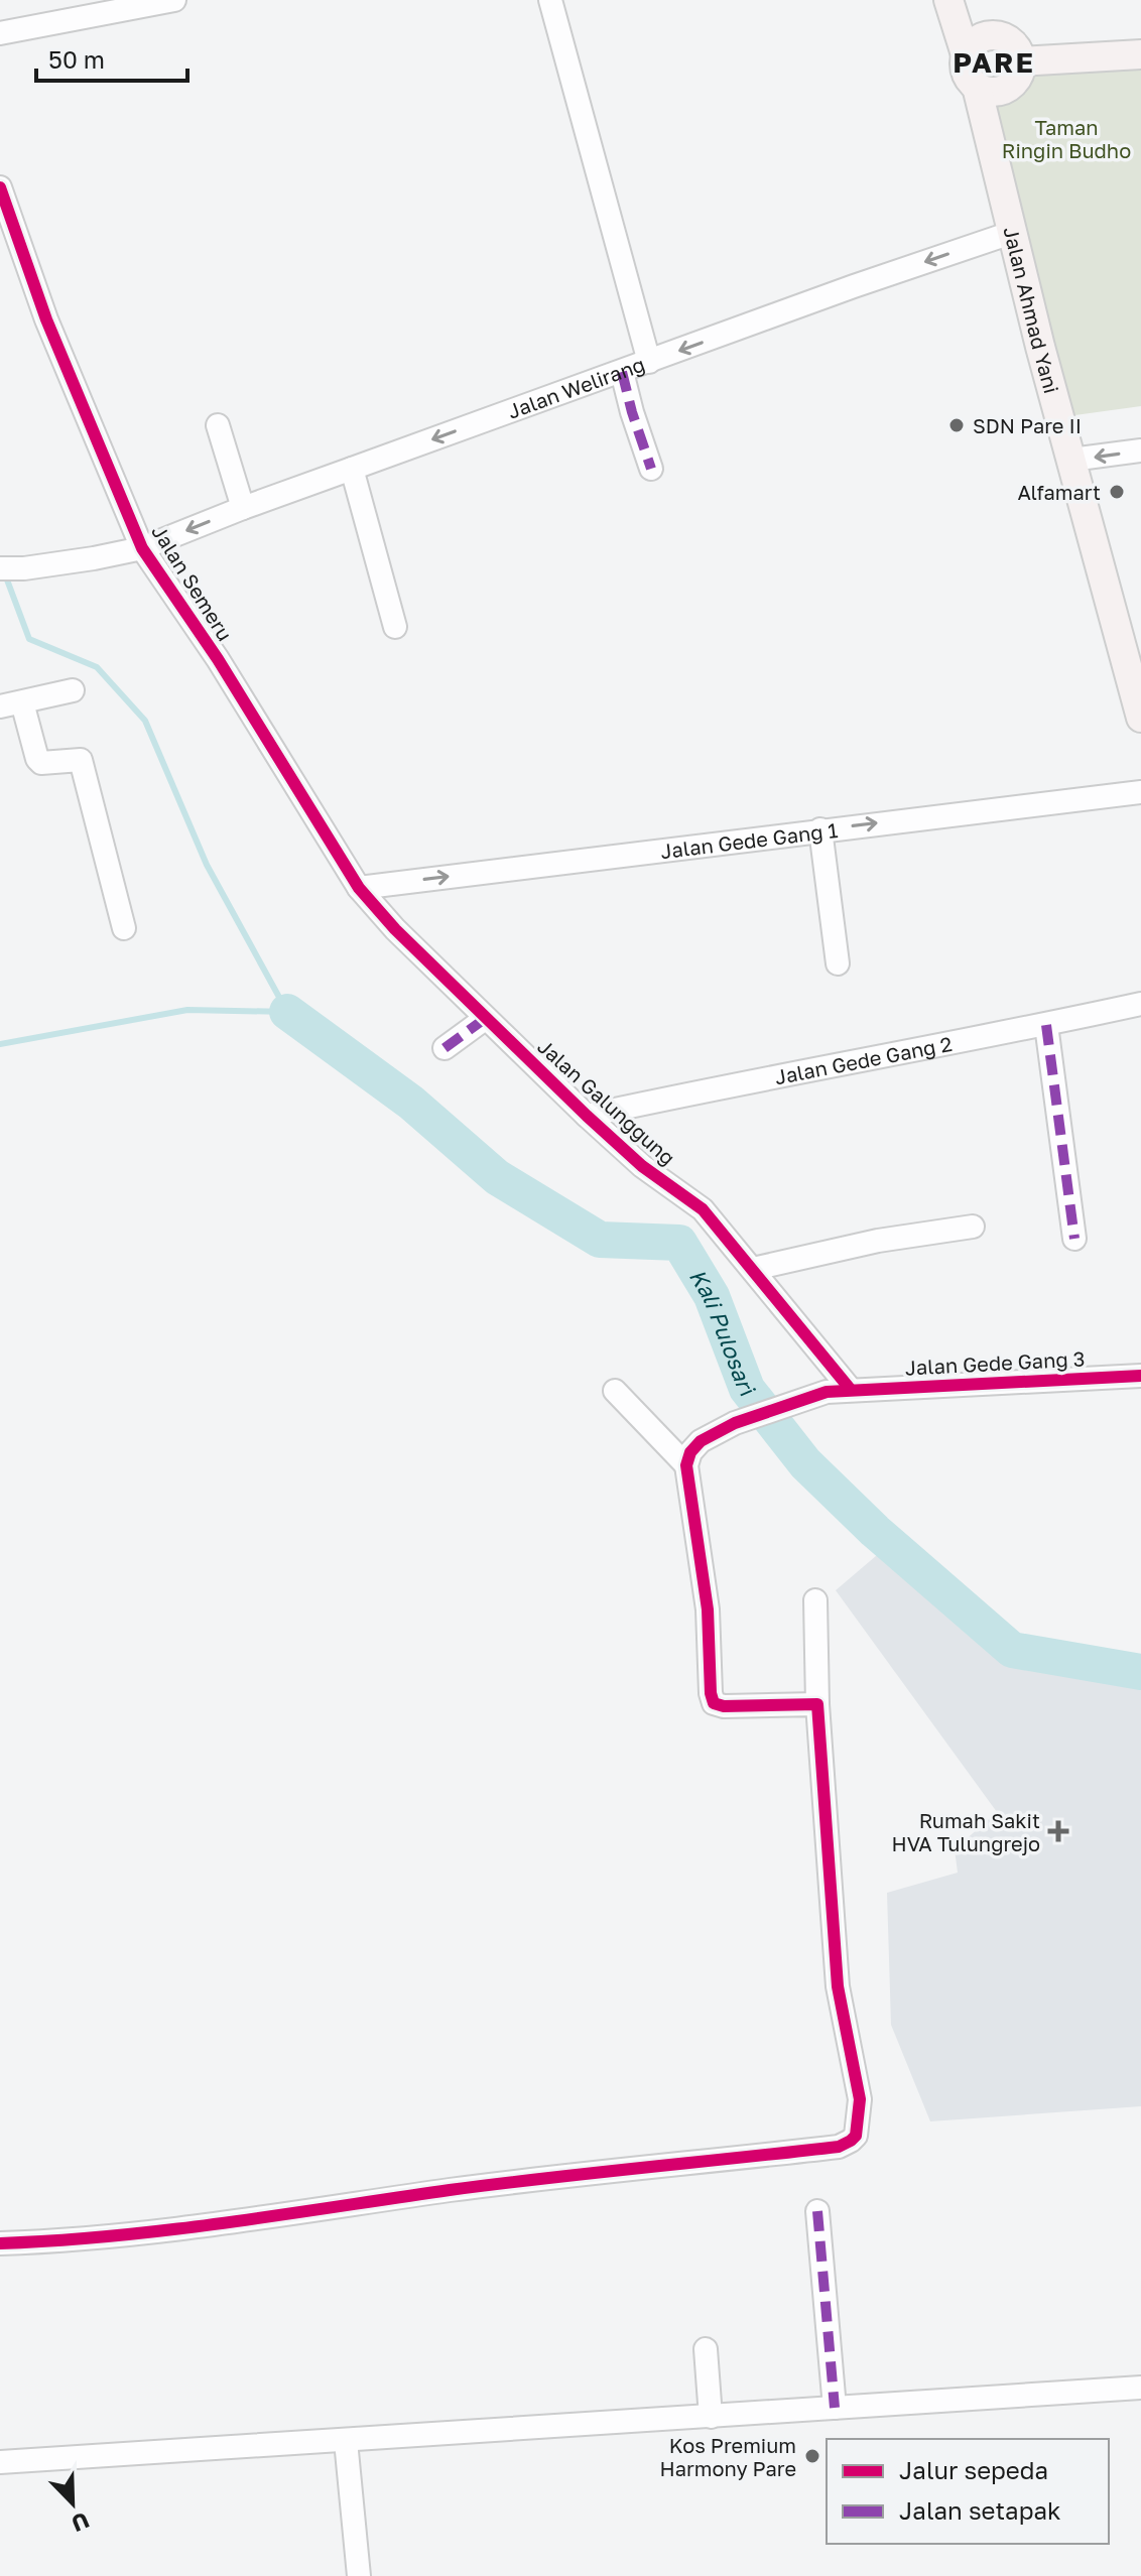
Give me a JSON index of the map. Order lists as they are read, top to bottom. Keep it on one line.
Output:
{"streets":{"main road":["Jalan Ahmad Yani"],"street":["Jalan Welirang","Jalan Semeru","Jalan Gede Gang 1","Jalan Gede Gang 2","Jalan Galunggung","Jalan Gede Gang 3"]},"crossings":[["Jalan Ahmad Yani","Jalan Welirang"],["Jalan Welirang","Jalan Semeru"],["Jalan Semeru","Jalan Gede Gang 1"],["Jalan Semeru","Jalan Galunggung"],["Jalan Gede Gang 1","Jalan Galunggung"],["Jalan Gede Gang 2","Jalan Galunggung"],["Jalan Galunggung","Jalan Gede Gang 3"]],"one_way":["Jalan Welirang","Jalan Gede Gang 1"],"districts":["PARE"],"water":["Kali Pulosari"],"parks":["Taman Ringin Budho"],"places":{"other":["SDN Pare II","Alfamart","Kos Premium Harmony Pare"],"health":["Rumah Sakit HVA Tulungrejo"]},"legend":["Jalur sepeda","Jalan setapak"],"scale_bar":"50 m","north":"bottom right"}
